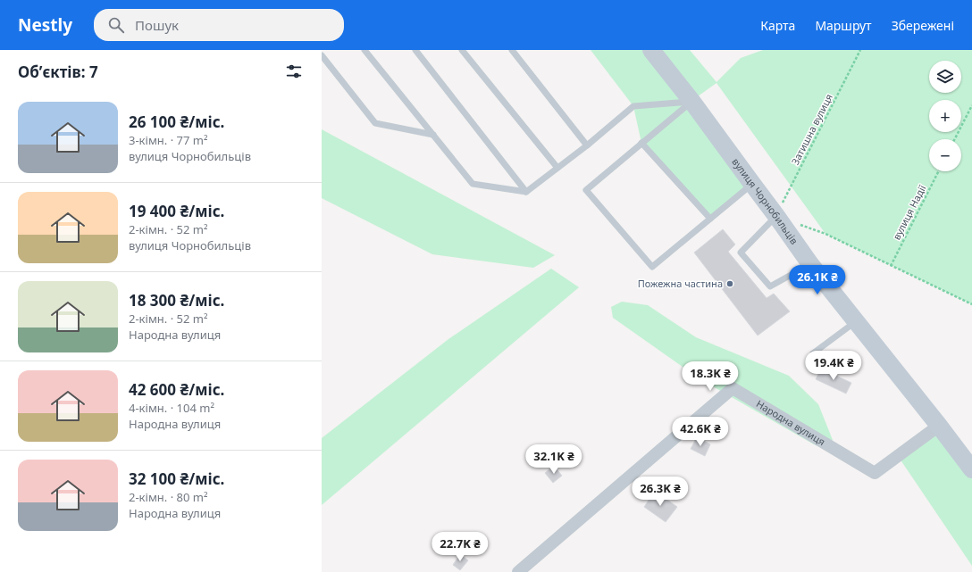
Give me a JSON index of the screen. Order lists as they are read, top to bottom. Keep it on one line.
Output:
{"streets":{"street":["вулиця Чорнобильців","Народна вулиця"],"path":["Затишна вулиця","вулиця Надії"]},"crossings":[["Затишна вулиця","вулиця Чорнобильців"],["вулиця Чорнобильців","Народна вулиця"]],"places":["Пожежна частина"],"page":{"header":"Nestly","search":"Пошук","nav":["Карта","Маршрут","Збережені"],"heading":"Об’єктів: 7","map_buttons":["+","−"],"list":[{"name":"26 100 ₴/міс.","note":"3-кімн. · 77 m² · вулиця Чорнобильців"},{"name":"19 400 ₴/міс.","note":"2-кімн. · 52 m² · вулиця Чорнобильців"},{"name":"18 300 ₴/міс.","note":"2-кімн. · 52 m² · Народна вулиця"},{"name":"42 600 ₴/міс.","note":"4-кімн. · 104 m² · Народна вулиця"},{"name":"32 100 ₴/міс.","note":"2-кімн. · 80 m² · Народна вулиця"}],"price":["26.1K ₴","19.4K ₴","18.3K ₴","42.6K ₴","32.1K ₴","26.3K ₴","22.7K ₴"]}}
